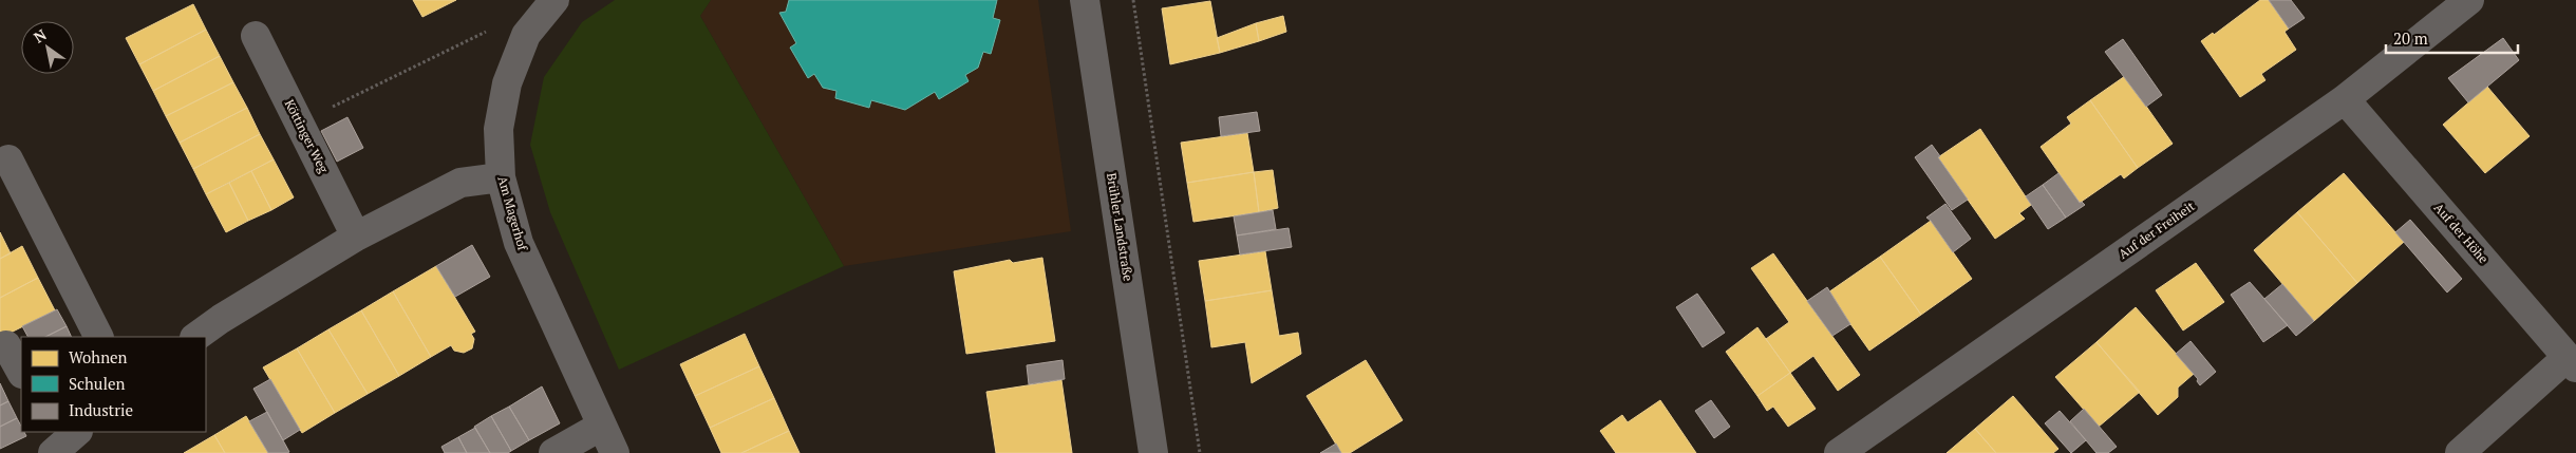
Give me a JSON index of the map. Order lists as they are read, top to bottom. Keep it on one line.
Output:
{"streets":{"street":["Köttinger Weg","Am Magerhof","Brühler Landstraße","Auf der Freiheit","Auf der Höhe"]},"crossings":[["Auf der Freiheit","Auf der Höhe"]],"legend":["Wohnen","Schulen","Industrie"],"scale_bar":"20 m","north":"top left"}
